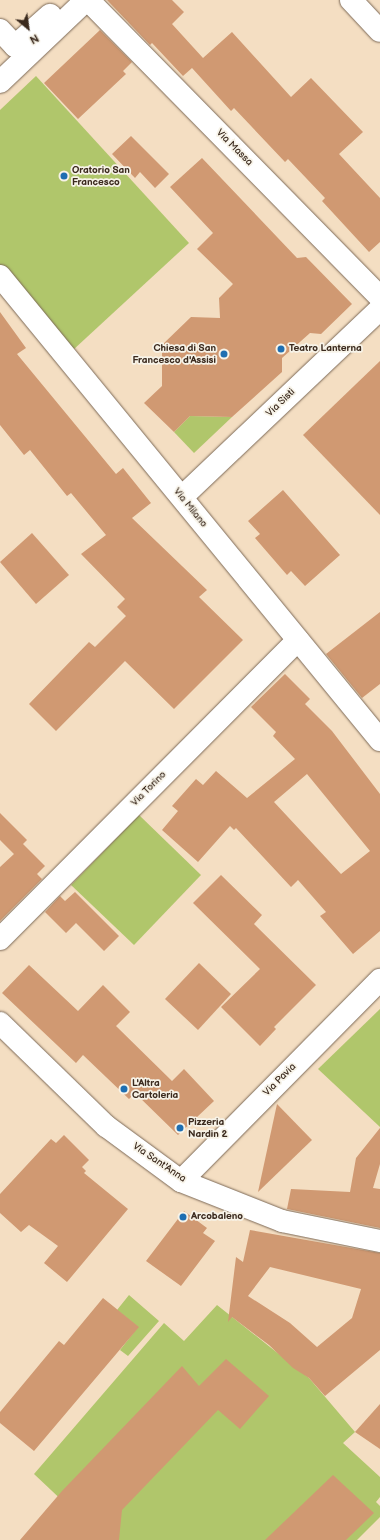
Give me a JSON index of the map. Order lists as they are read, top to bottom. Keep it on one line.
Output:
{"streets":{"street":["Via Massa","Via Sisti","Via Milano","Via Torino","Via Pavia","Via Sant'Anna"]},"crossings":[["Via Sisti","Via Milano"],["Via Milano","Via Torino"],["Via Pavia","Via Sant'Anna"]],"places":["Oratorio San Francesco","Teatro Lanterna","Chiesa di San Francesco d'Assisi","L'Altra Cartoleria","Pizzeria Nardin 2","Arcobaleno"],"north":"bottom right"}
